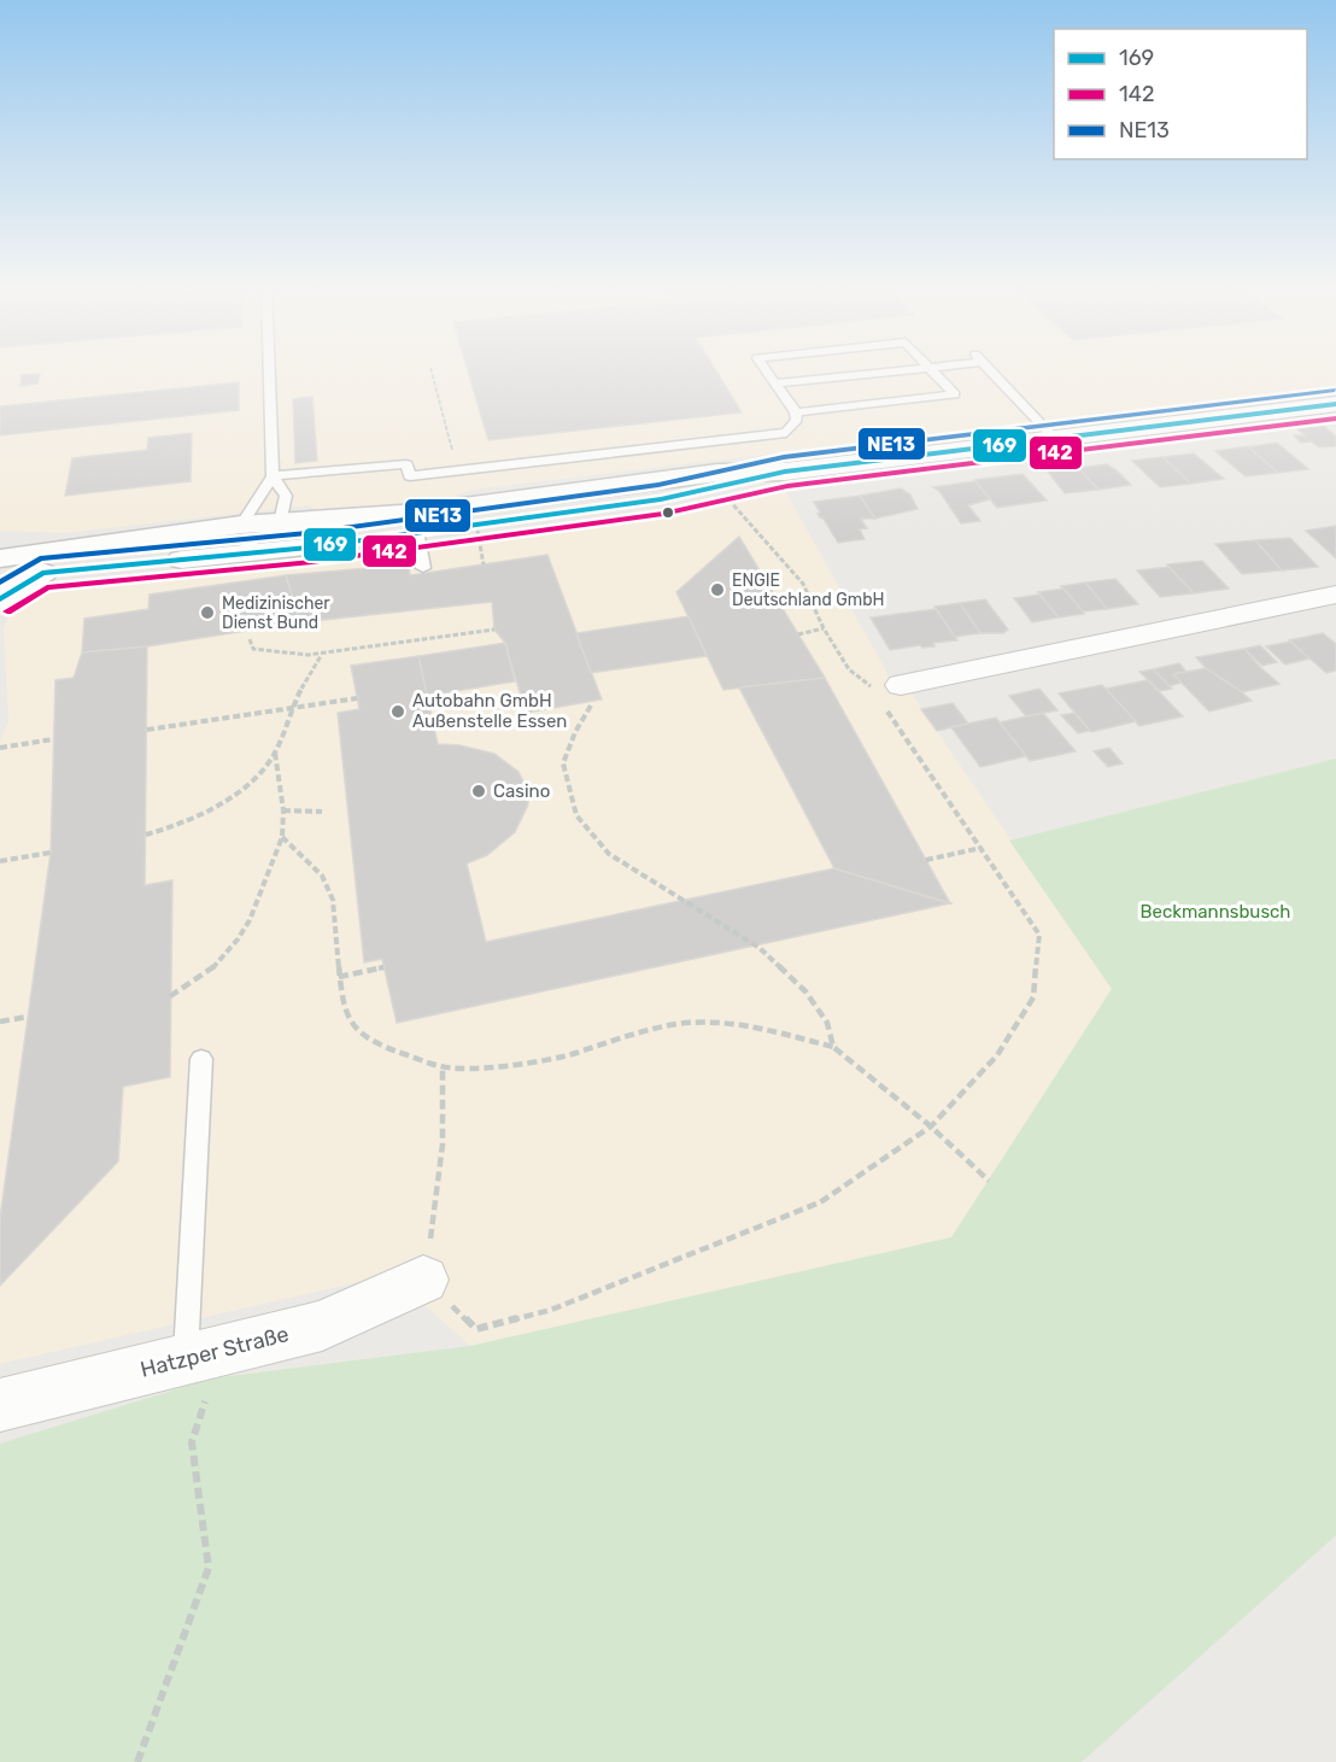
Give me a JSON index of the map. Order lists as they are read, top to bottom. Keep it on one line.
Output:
{"streets":{"street":["Hatzper Straße"]},"parks":["Beckmannsbusch"],"places":["ENGIE Deutschland GmbH","Medizinischer Dienst Bund","Autobahn GmbH Außenstelle Essen","Casino"],"lines":["transit line NE13","transit line 169","transit line 142"],"legend":["169","142","NE13"]}
